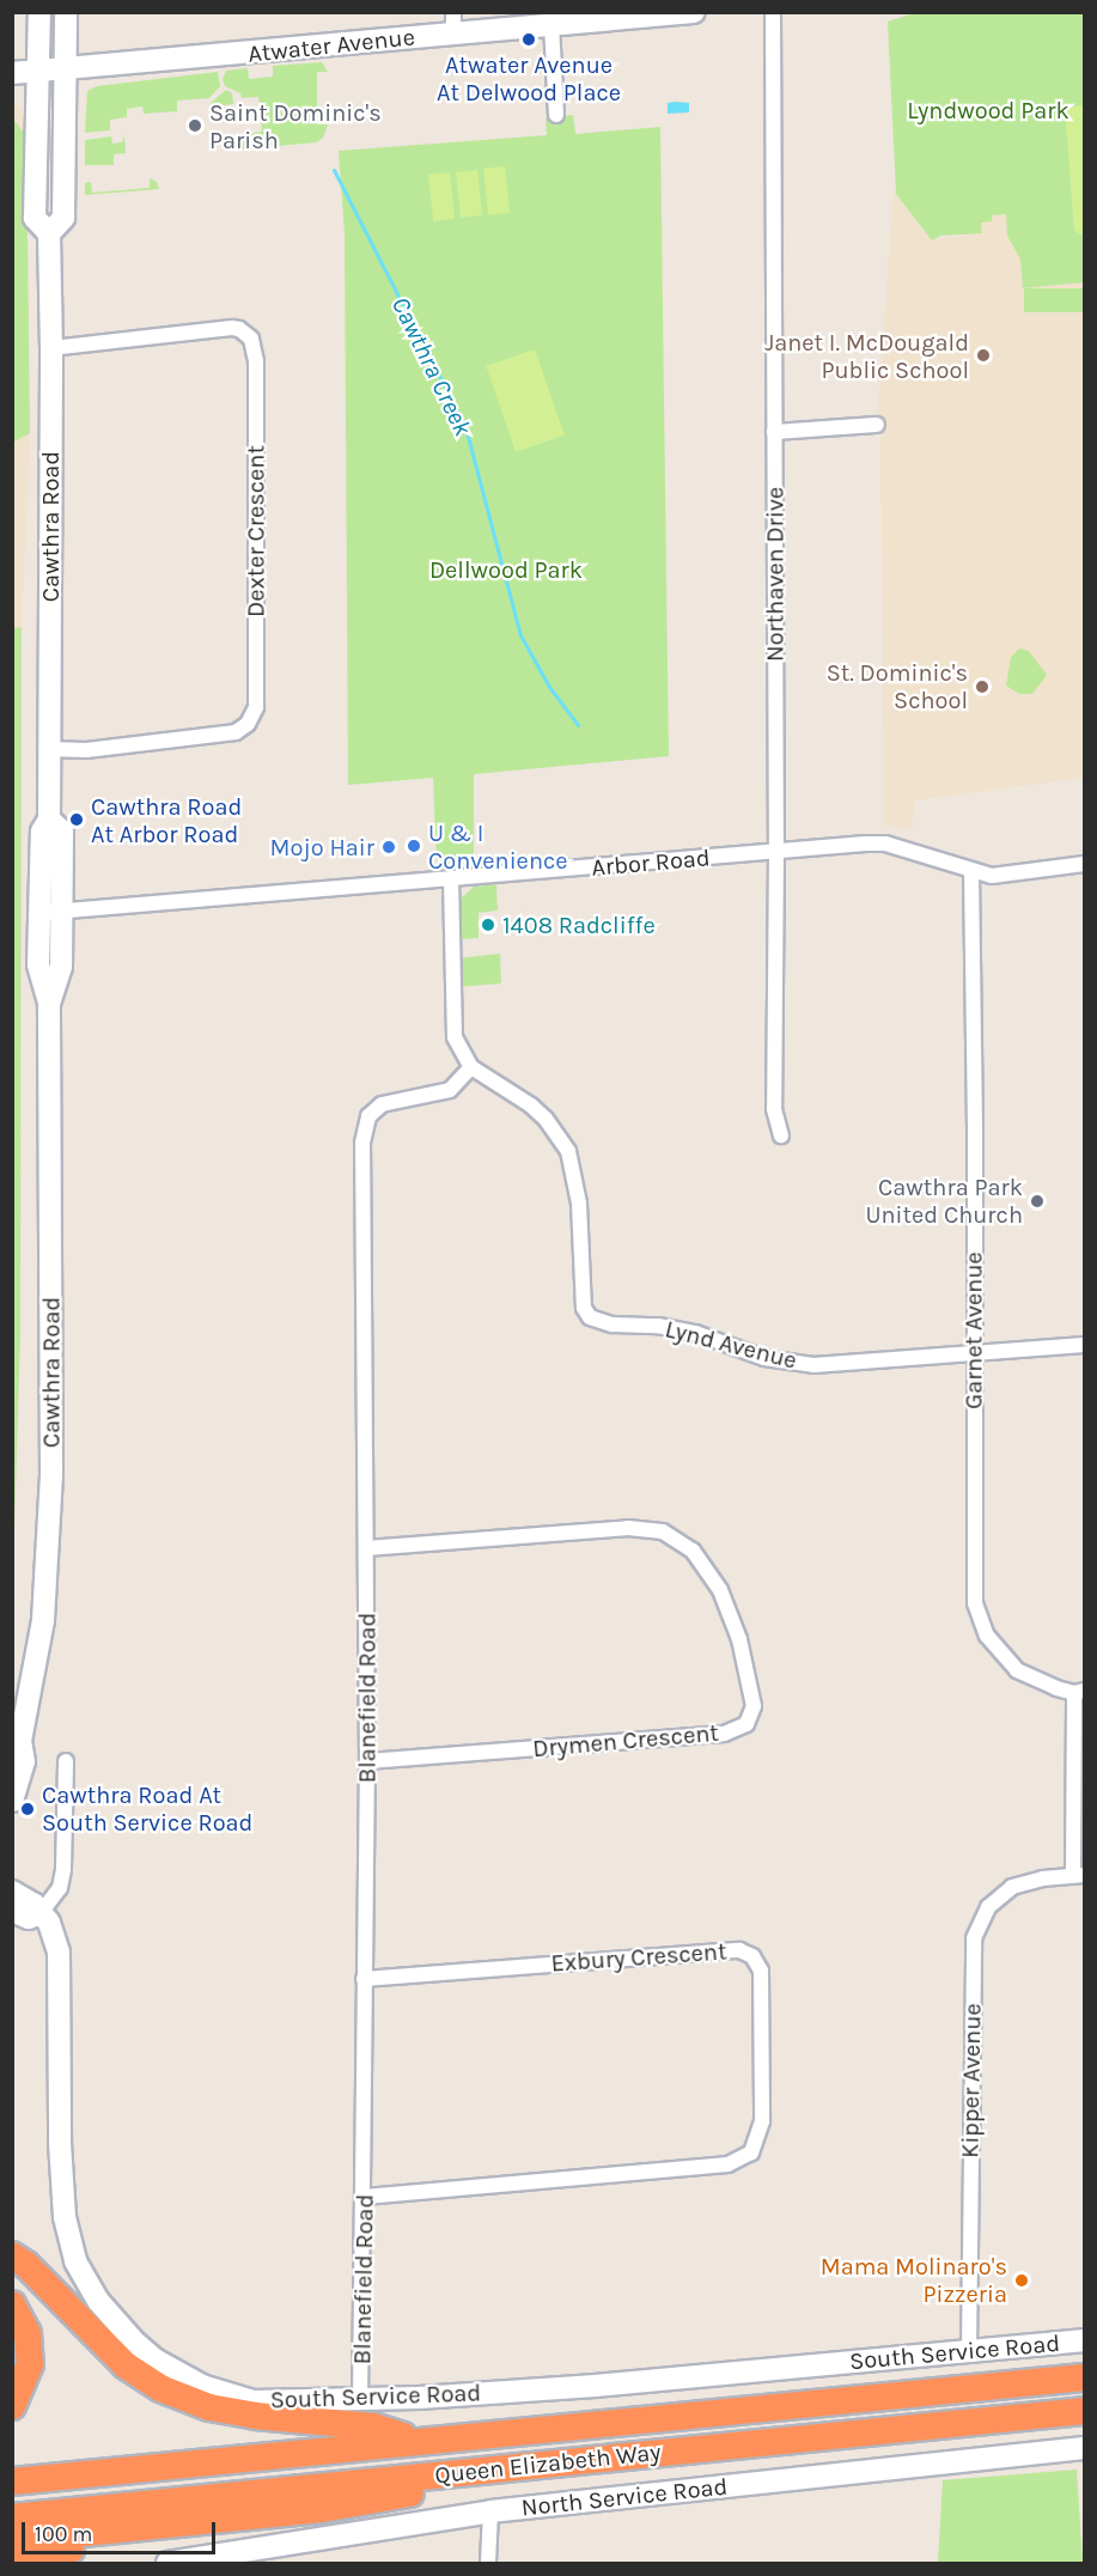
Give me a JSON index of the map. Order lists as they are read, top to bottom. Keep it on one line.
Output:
{"streets":{"highway":["Queen Elizabeth Way"],"street":["Atwater Avenue","Cawthra Road","Dexter Crescent","Northaven Drive","Arbor Road","Garnet Avenue","Lynd Avenue","Blanefield Road","Drymen Crescent","Exbury Crescent","Kipper Avenue","South Service Road","North Service Road"]},"crossings":[["Atwater Avenue","Cawthra Road"],["Cawthra Road","Dexter Crescent"],["Cawthra Road","Arbor Road"],["Northaven Drive","Arbor Road"],["Arbor Road","Garnet Avenue"],["Garnet Avenue","Lynd Avenue"],["Lynd Avenue","Blanefield Road"],["Blanefield Road","Drymen Crescent"],["Blanefield Road","Exbury Crescent"],["Blanefield Road","South Service Road"],["Kipper Avenue","South Service Road"]],"water":["Cawthra Creek"],"parks":["Lyndwood Park","Dellwood Park"],"places":["Atwater Avenue At Delwood Place","Saint Dominic's Parish","Janet I. McDougald Public School","St. Dominic's School","Cawthra Road At Arbor Road","U & I Convenience","Mojo Hair","1408 Radcliffe","Cawthra Park United Church","Cawthra Road At South Service Road","Mama Molinaro's Pizzeria"],"scale_bar":"100 m"}
